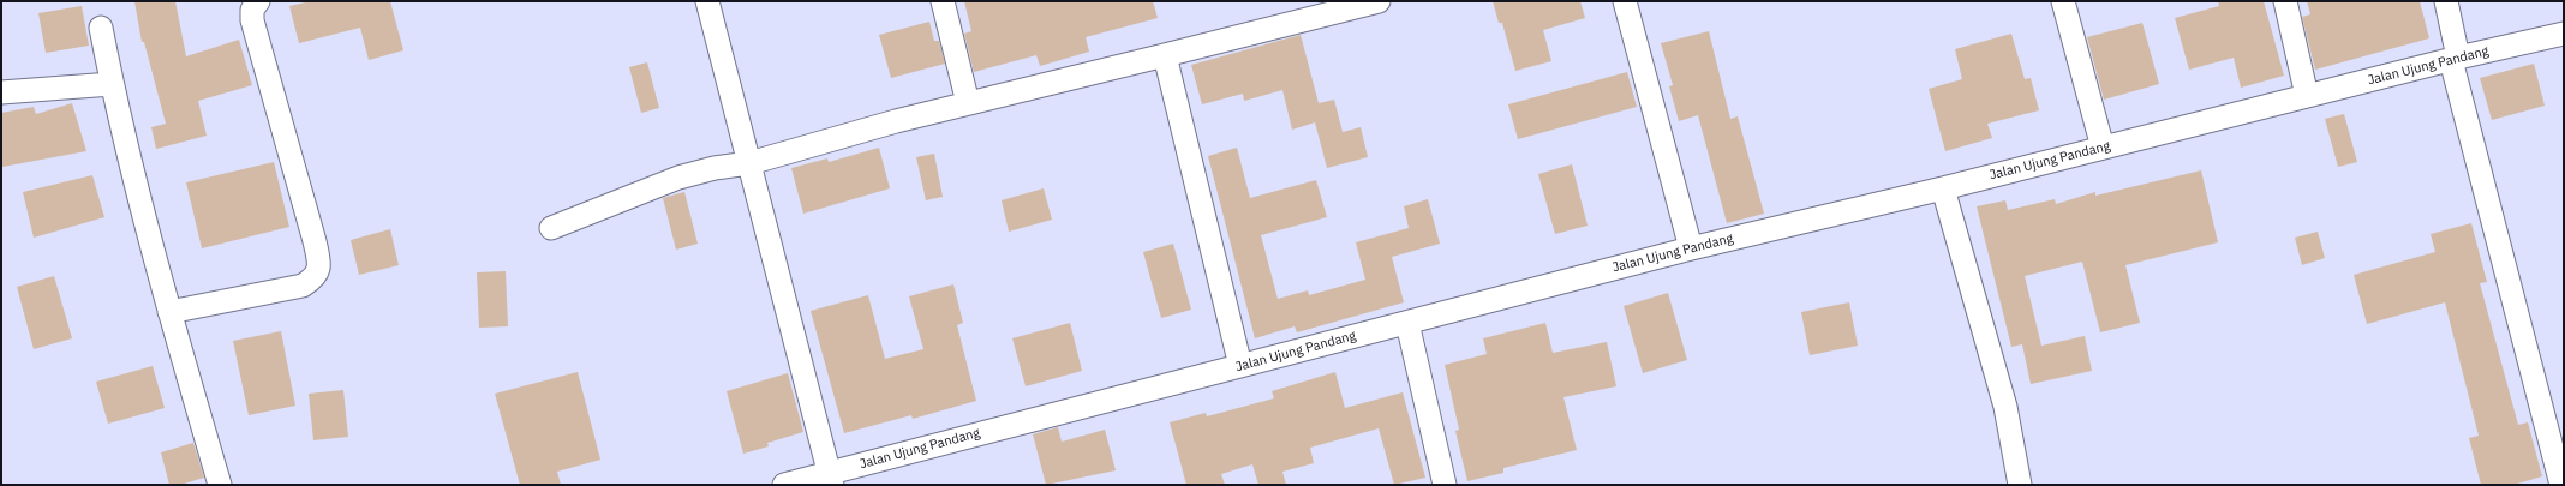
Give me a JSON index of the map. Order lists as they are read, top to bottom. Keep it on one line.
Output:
{"streets":{"street":["Jalan Ujung Pandang"]}}
